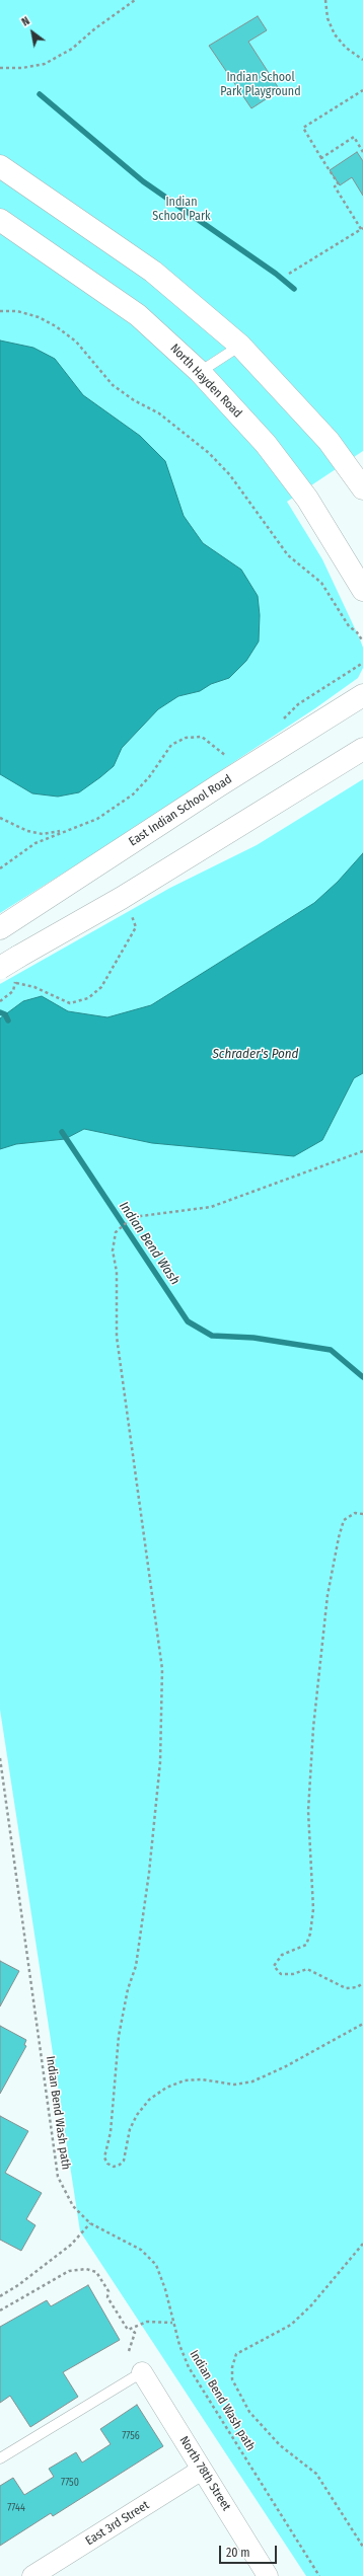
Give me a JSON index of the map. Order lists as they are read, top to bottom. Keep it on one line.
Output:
{"streets":{"main road":["North Hayden Road","East Indian School Road"],"street":["North 78th Street","East 3rd Street"],"path":["Indian Bend Wash path"]},"crossings":[["North 78th Street","East 3rd Street"]],"water":["Schrader's Pond","Indian Bend Wash"],"parks":["Indian School Park Playground","Indian School Park"],"house_numbers":["7756","7750","7744"],"scale_bar":"20 m","north":"top left"}
